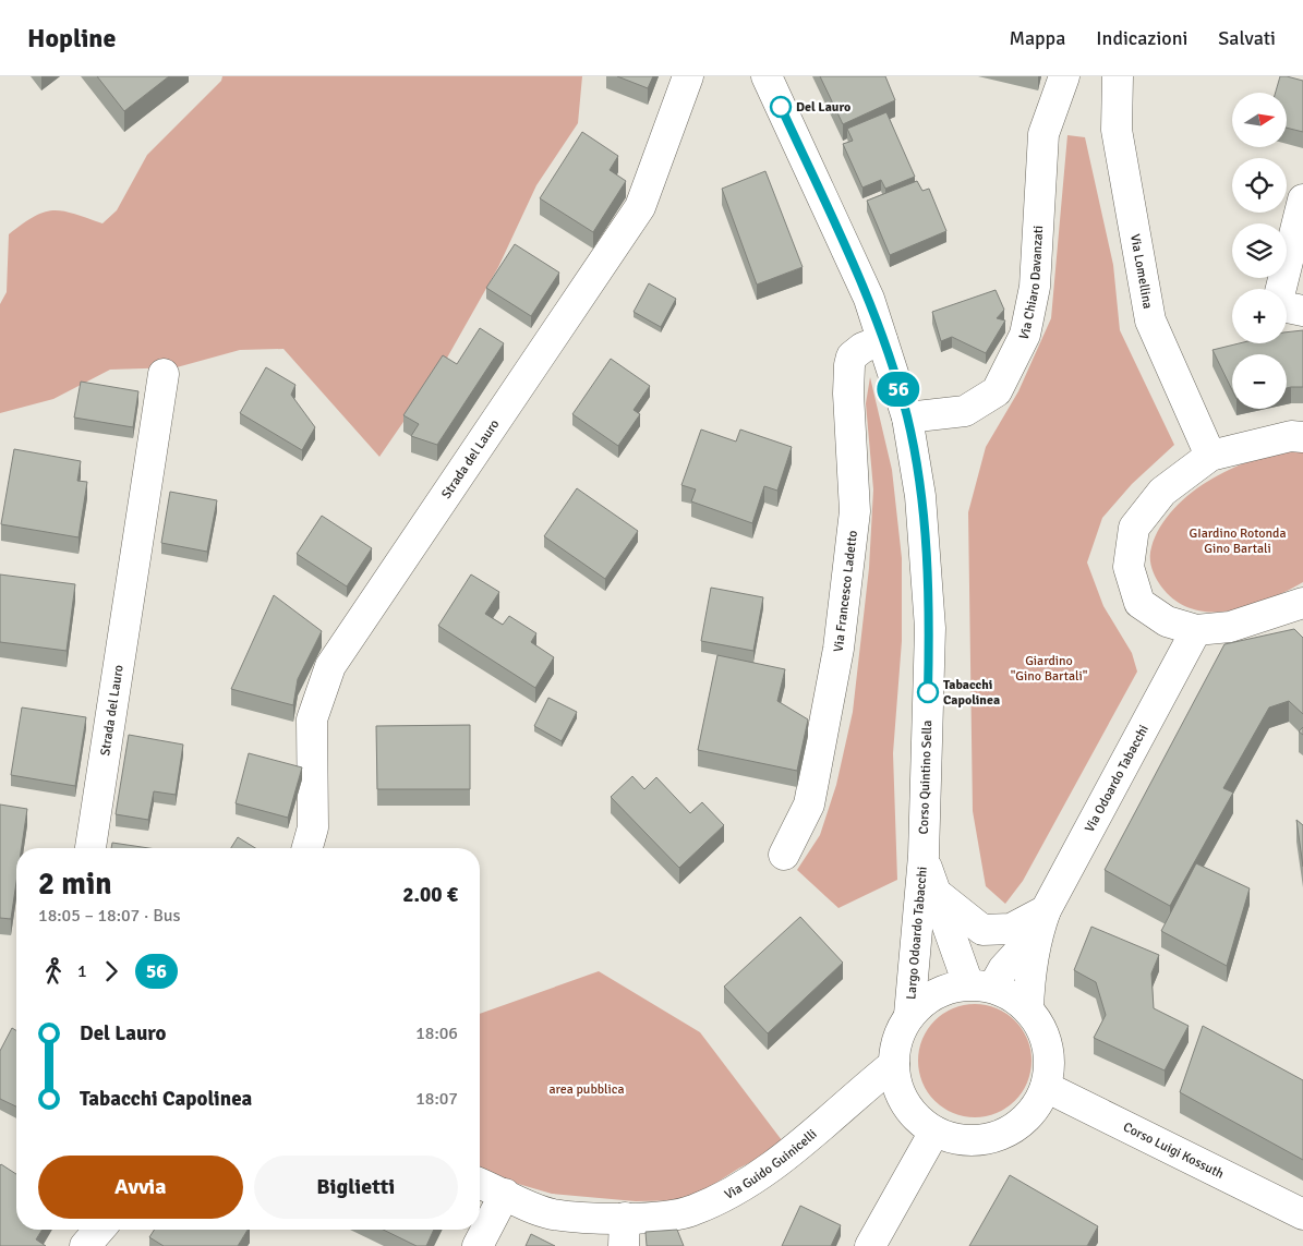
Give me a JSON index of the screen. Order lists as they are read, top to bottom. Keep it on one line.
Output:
{"streets":{"street":["Via Lomellina","Via Chiaro Davanzati","Strada del Lauro","Via Francesco Ladetto","Corso Quintino Sella","Via Odoardo Tabacchi","Largo Odoardo Tabacchi","Corso Luigi Kossuth","Via Guido Guinicelli"]},"crossings":[["Via Chiaro Davanzati","Corso Quintino Sella"],["Via Francesco Ladetto","Corso Quintino Sella"],["Corso Quintino Sella","Largo Odoardo Tabacchi"],["Via Odoardo Tabacchi","Largo Odoardo Tabacchi"],["Via Odoardo Tabacchi","Corso Luigi Kossuth"],["Via Odoardo Tabacchi","Via Guido Guinicelli"],["Largo Odoardo Tabacchi","Corso Luigi Kossuth"],["Largo Odoardo Tabacchi","Via Guido Guinicelli"],["Corso Luigi Kossuth","Via Guido Guinicelli"]],"parks":["GIardino Rotonda Gino Bartali","Giardino \"Gino Bartali\"","area pubblica"],"places":["Del Lauro","Tabacchi Capolinea"],"lines":["bus line 56"],"north":"right","page":{"header":"Hopline","nav":["Mappa","Indicazioni","Salvati"],"on_map":"56","map_buttons":["+","−"],"heading":["2 min","18:05 – 18:07 · Bus","2.00 €"],"legs":["1","56"],"list":[{"name":"Del Lauro","value":"18:06"},{"name":"Tabacchi Capolinea","value":"18:07"}],"buttons":["Avvia","Biglietti"]}}
